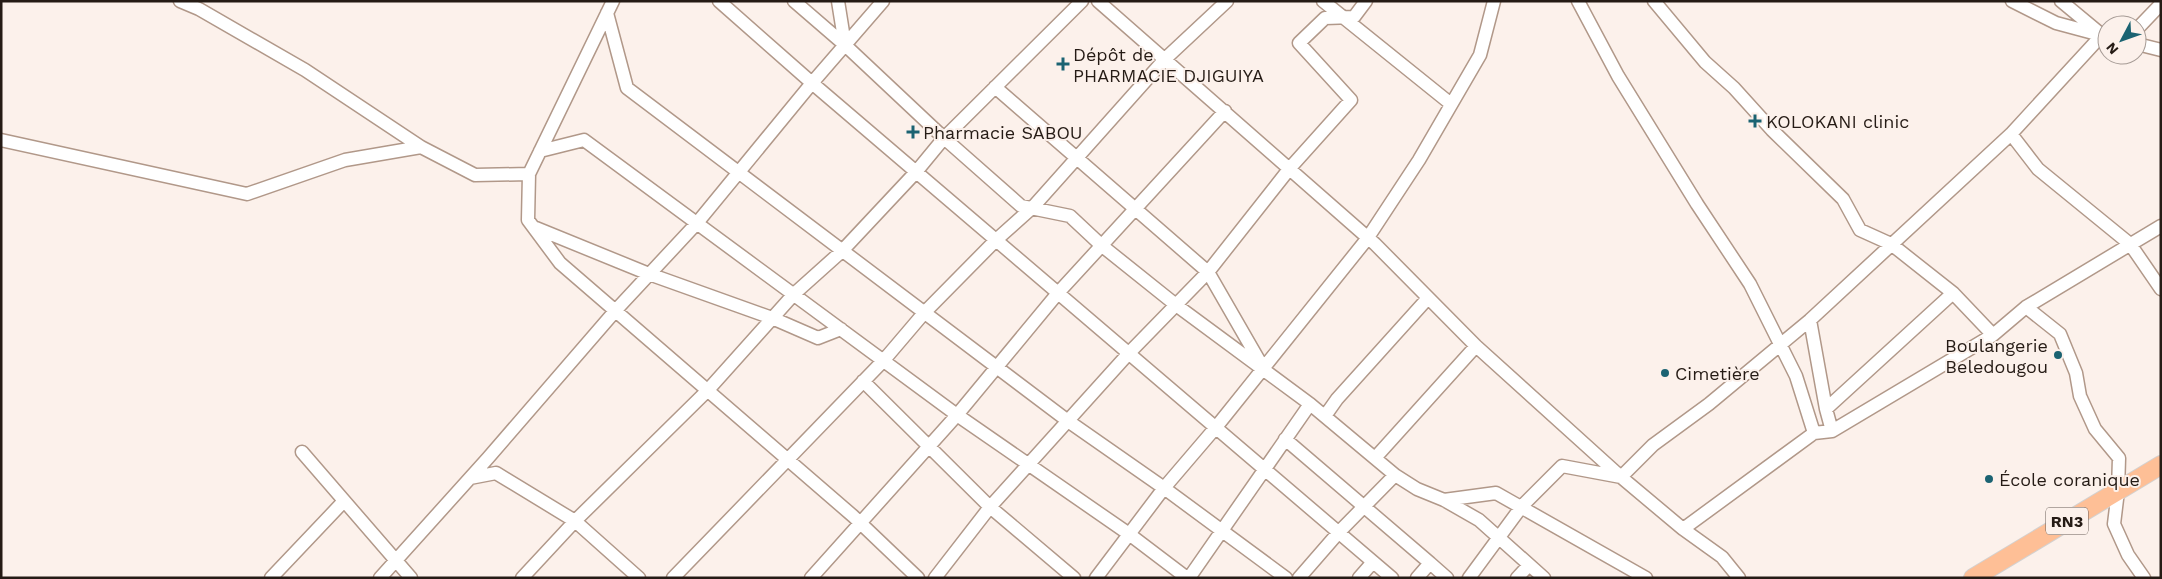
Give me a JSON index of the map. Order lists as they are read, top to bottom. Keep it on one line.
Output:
{"streets":{"highway":["RN3"]},"places":{"health":["Dépôt de PHARMACIE DJIGUIYA","KOLOKANI clinic","Pharmacie SABOU"],"other":["Boulangerie Beledougou","Cimetière","École coranique"]},"north":"bottom left"}
